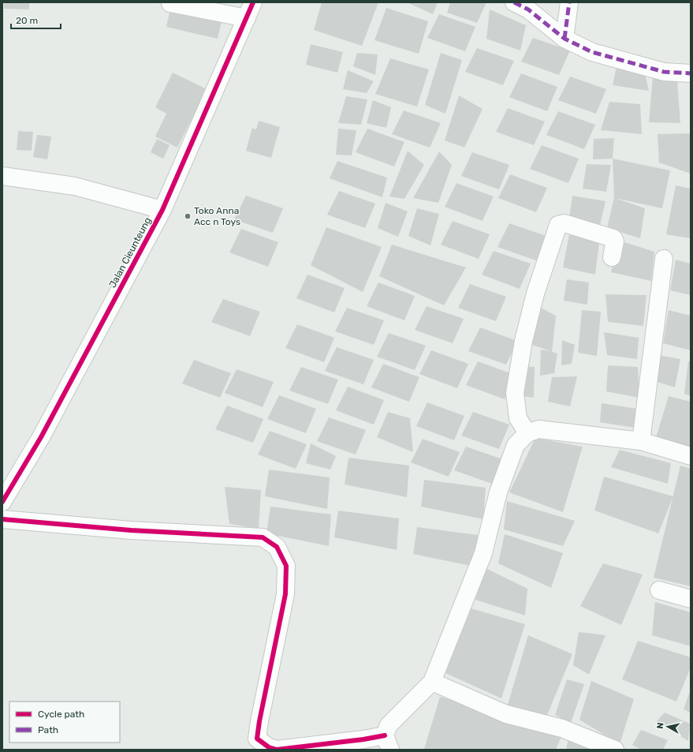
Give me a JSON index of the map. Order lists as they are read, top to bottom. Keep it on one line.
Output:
{"streets":{"street":["Jalan Cieunteung"]},"places":["Toko Anna Acc n Toys"],"legend":["Cycle path","Path"],"scale_bar":"20 m","north":"left"}
